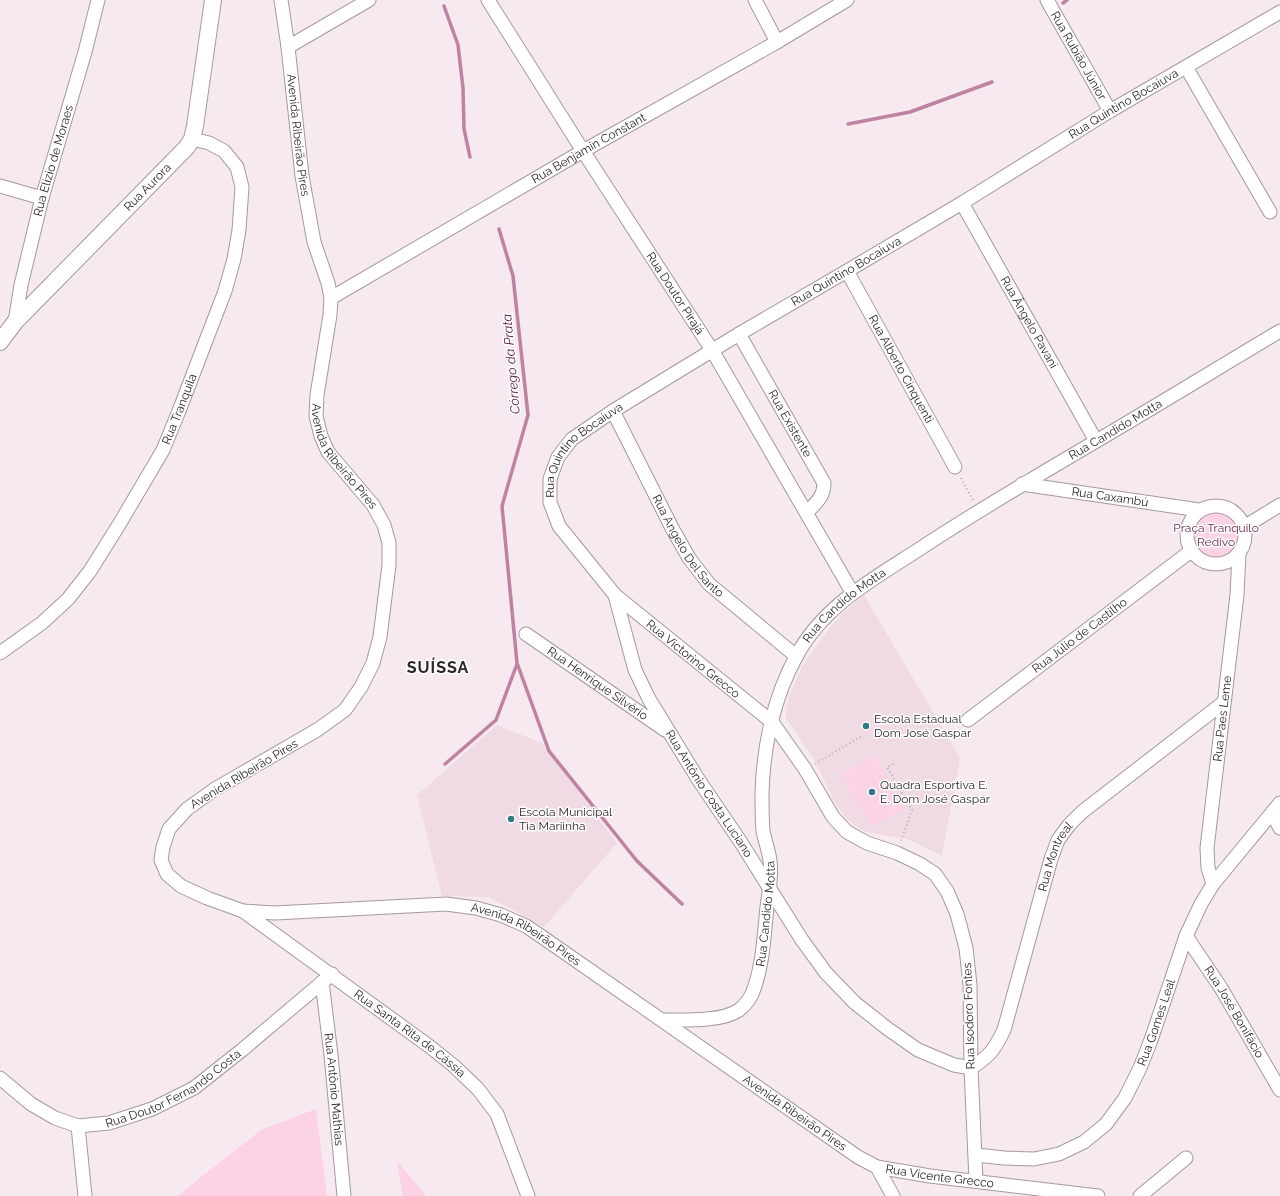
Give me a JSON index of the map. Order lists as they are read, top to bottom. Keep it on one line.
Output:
{"streets":{"street":["Rua Rubião Júnior","Rua Quintino Bocaiuva","Avenida Ribeirão Pires","Rua Benjamin Constant","Rua Elizio de Moraes","Rua Aurora","Rua Doutor Pirajá","Rua Ângelo Pavani","Rua Alberto Cinquenti","Rua Tranquila","Rua Existente","Rua Candido Motta","Rua Caxambú","Rua Angelo Del Santo","Rua Júlio de Castilho","Rua Victorino Grecco","Rua Henrique Silvério","Rua Paes Leme","Rua Antônio Costa Luciano","Rua Montreal","Rua José Bonifácio","Rua Isodoro Fontes","Rua Gomes Leal","Rua Santa Rita de Cássia","Rua Doutor Fernando Costa","Rua Antônio Mathias","Rua Vicente Grecco"]},"crossings":[["Rua Rubião Júnior","Rua Quintino Bocaiuva"],["Rua Quintino Bocaiuva","Rua Doutor Pirajá"],["Rua Quintino Bocaiuva","Rua Ângelo Pavani"],["Rua Quintino Bocaiuva","Rua Alberto Cinquenti"],["Rua Quintino Bocaiuva","Rua Existente"],["Rua Quintino Bocaiuva","Rua Angelo Del Santo"],["Rua Quintino Bocaiuva","Rua Victorino Grecco"],["Rua Quintino Bocaiuva","Rua Antônio Costa Luciano"],["Avenida Ribeirão Pires","Rua Benjamin Constant"],["Avenida Ribeirão Pires","Rua Candido Motta"],["Avenida Ribeirão Pires","Rua Santa Rita de Cássia"],["Avenida Ribeirão Pires","Rua Vicente Grecco"],["Rua Benjamin Constant","Rua Doutor Pirajá"],["Rua Elizio de Moraes","Rua Aurora"],["Rua Aurora","Rua Tranquila"],["Rua Doutor Pirajá","Rua Existente"],["Rua Doutor Pirajá","Rua Candido Motta"],["Rua Ângelo Pavani","Rua Candido Motta"],["Rua Candido Motta","Rua Caxambú"],["Rua Candido Motta","Rua Angelo Del Santo"],["Rua Candido Motta","Rua Victorino Grecco"],["Rua Candido Motta","Rua Antônio Costa Luciano"],["Rua Candido Motta","Rua Isodoro Fontes"],["Rua Caxambú","Rua Júlio de Castilho"],["Rua Caxambú","Rua Paes Leme"],["Rua Júlio de Castilho","Rua Paes Leme"],["Rua Victorino Grecco","Rua Antônio Costa Luciano"],["Rua Victorino Grecco","Rua Isodoro Fontes"],["Rua Henrique Silvério","Rua Antônio Costa Luciano"],["Rua Paes Leme","Rua Montreal"],["Rua Paes Leme","Rua Gomes Leal"],["Rua Antônio Costa Luciano","Rua Montreal"],["Rua Antônio Costa Luciano","Rua Isodoro Fontes"],["Rua Montreal","Rua Isodoro Fontes"],["Rua José Bonifácio","Rua Gomes Leal"],["Rua Isodoro Fontes","Rua Gomes Leal"],["Rua Isodoro Fontes","Rua Vicente Grecco"],["Rua Santa Rita de Cássia","Rua Doutor Fernando Costa"],["Rua Santa Rita de Cássia","Rua Antônio Mathias"],["Rua Doutor Fernando Costa","Rua Antônio Mathias"]],"districts":["SUÍSSA"],"water":["Córrego da Prata"],"parks":["Praça Tranquilo Redivo"],"places":["Escola Estadual Dom José Gaspar","Quadra Esportiva E. E. Dom José Gaspar","Escola Municipal Tia Mariinha"]}
